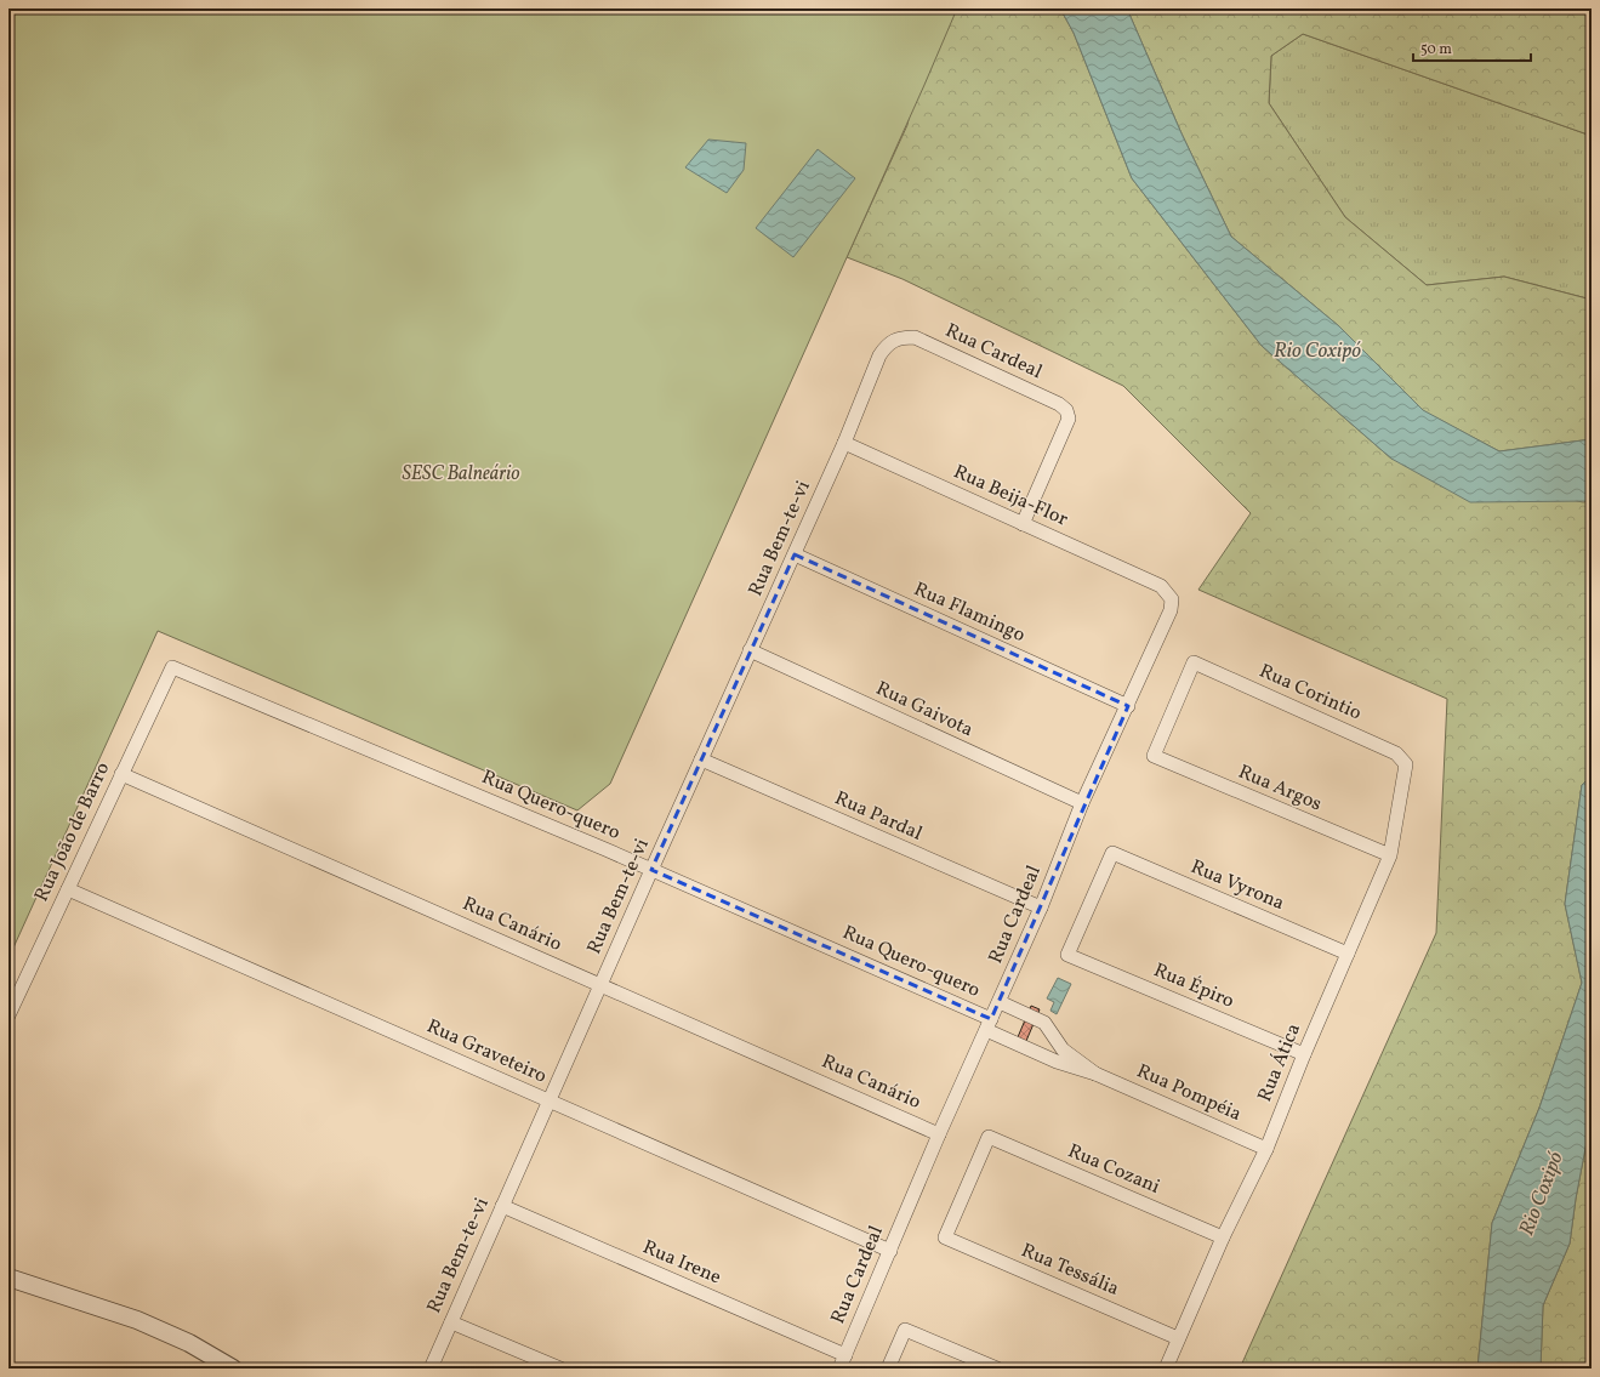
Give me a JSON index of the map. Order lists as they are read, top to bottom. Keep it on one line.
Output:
{"streets":{"street":["Rua Cardeal","Rua Beija-Flor","Rua Bem-te-vi","Rua Flamingo","Rua Corintio","Rua Gaivota","Rua Argos","Rua Quero-quero","Rua Pardal","Rua João de Barro","Rua Vyrona","Rua Canário","Rua Épiro","Rua Graveteiro","Rua Ática","Rua Pompéia","Rua Cozani","Rua Irene","Rua Tessália"]},"crossings":[["Rua Cardeal","Rua Beija-Flor"],["Rua Cardeal","Rua Bem-te-vi"],["Rua Cardeal","Rua Flamingo"],["Rua Cardeal","Rua Gaivota"],["Rua Cardeal","Rua Quero-quero"],["Rua Cardeal","Rua Pardal"],["Rua Cardeal","Rua Canário"],["Rua Cardeal","Rua Graveteiro"],["Rua Cardeal","Rua Pompéia"],["Rua Cardeal","Rua Irene"],["Rua Beija-Flor","Rua Bem-te-vi"],["Rua Bem-te-vi","Rua Flamingo"],["Rua Bem-te-vi","Rua Gaivota"],["Rua Bem-te-vi","Rua Quero-quero"],["Rua Bem-te-vi","Rua Pardal"],["Rua Bem-te-vi","Rua Canário"],["Rua Bem-te-vi","Rua Graveteiro"],["Rua Bem-te-vi","Rua Irene"],["Rua Corintio","Rua Argos"],["Rua Corintio","Rua Ática"],["Rua Argos","Rua Ática"],["Rua Quero-quero","Rua João de Barro"],["Rua Quero-quero","Rua Pompéia"],["Rua João de Barro","Rua Canário"],["Rua João de Barro","Rua Graveteiro"],["Rua Vyrona","Rua Épiro"],["Rua Vyrona","Rua Ática"],["Rua Épiro","Rua Ática"],["Rua Ática","Rua Pompéia"],["Rua Ática","Rua Cozani"],["Rua Ática","Rua Tessália"],["Rua Cozani","Rua Tessália"]],"water":["Rio Coxipó"],"parks":["SESC Balneário"],"scale_bar":"50 m"}
